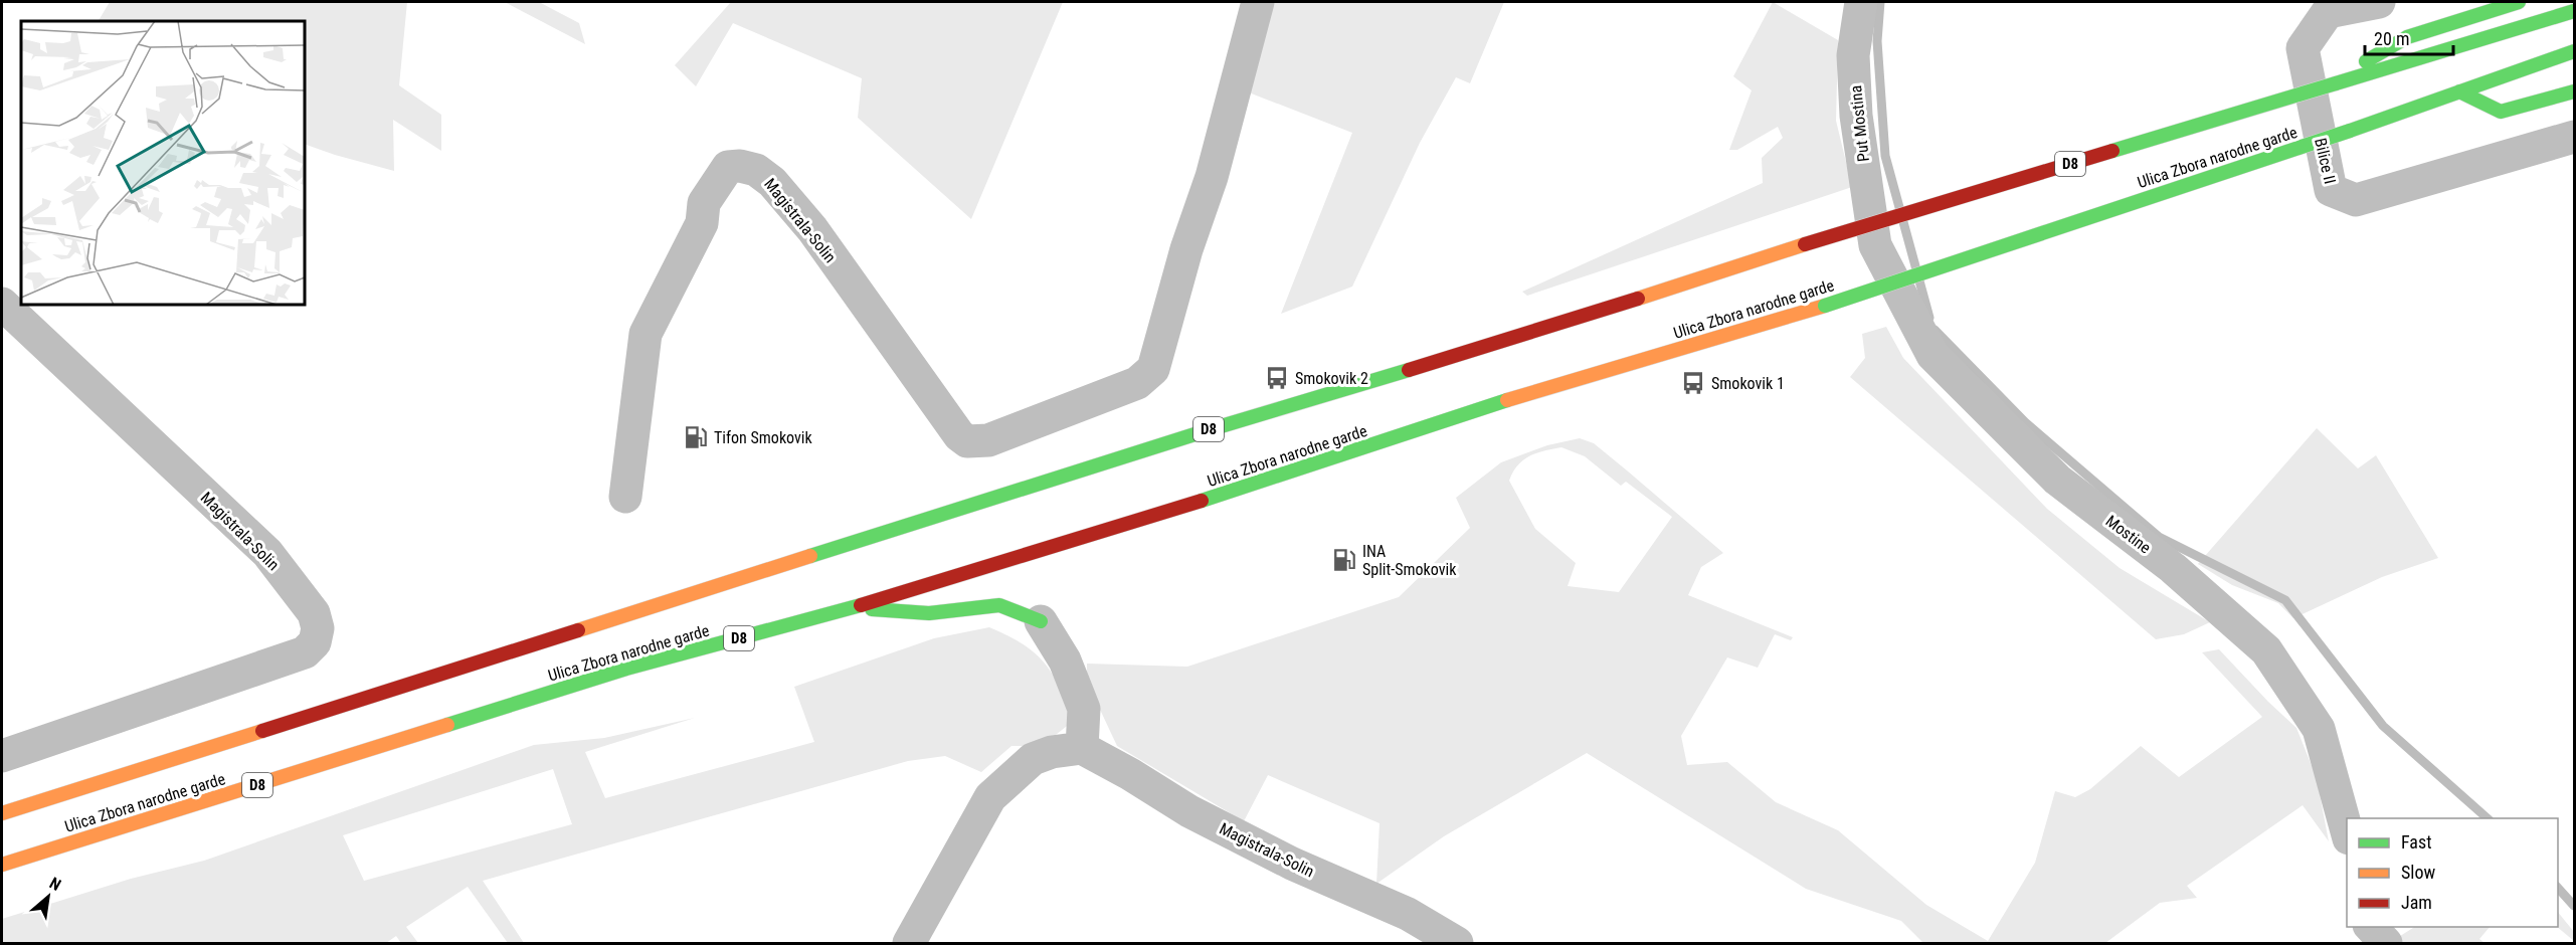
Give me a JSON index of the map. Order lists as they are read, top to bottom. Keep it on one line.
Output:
{"streets":{"highway":["Ulica Zbora narodne garde","D8"],"street":["Put Mostina","Bilice II","Magistrala-Solin","Mostine"]},"crossings":[["Put Mostina","Mostine"]],"places":{"bus stop":["Smokovik 2","Smokovik 1"],"fuel station":["Tifon Smokovik","INA Split-Smokovik"]},"legend":["Fast","Slow","Jam"],"scale_bar":"20 m","north":"top right"}
